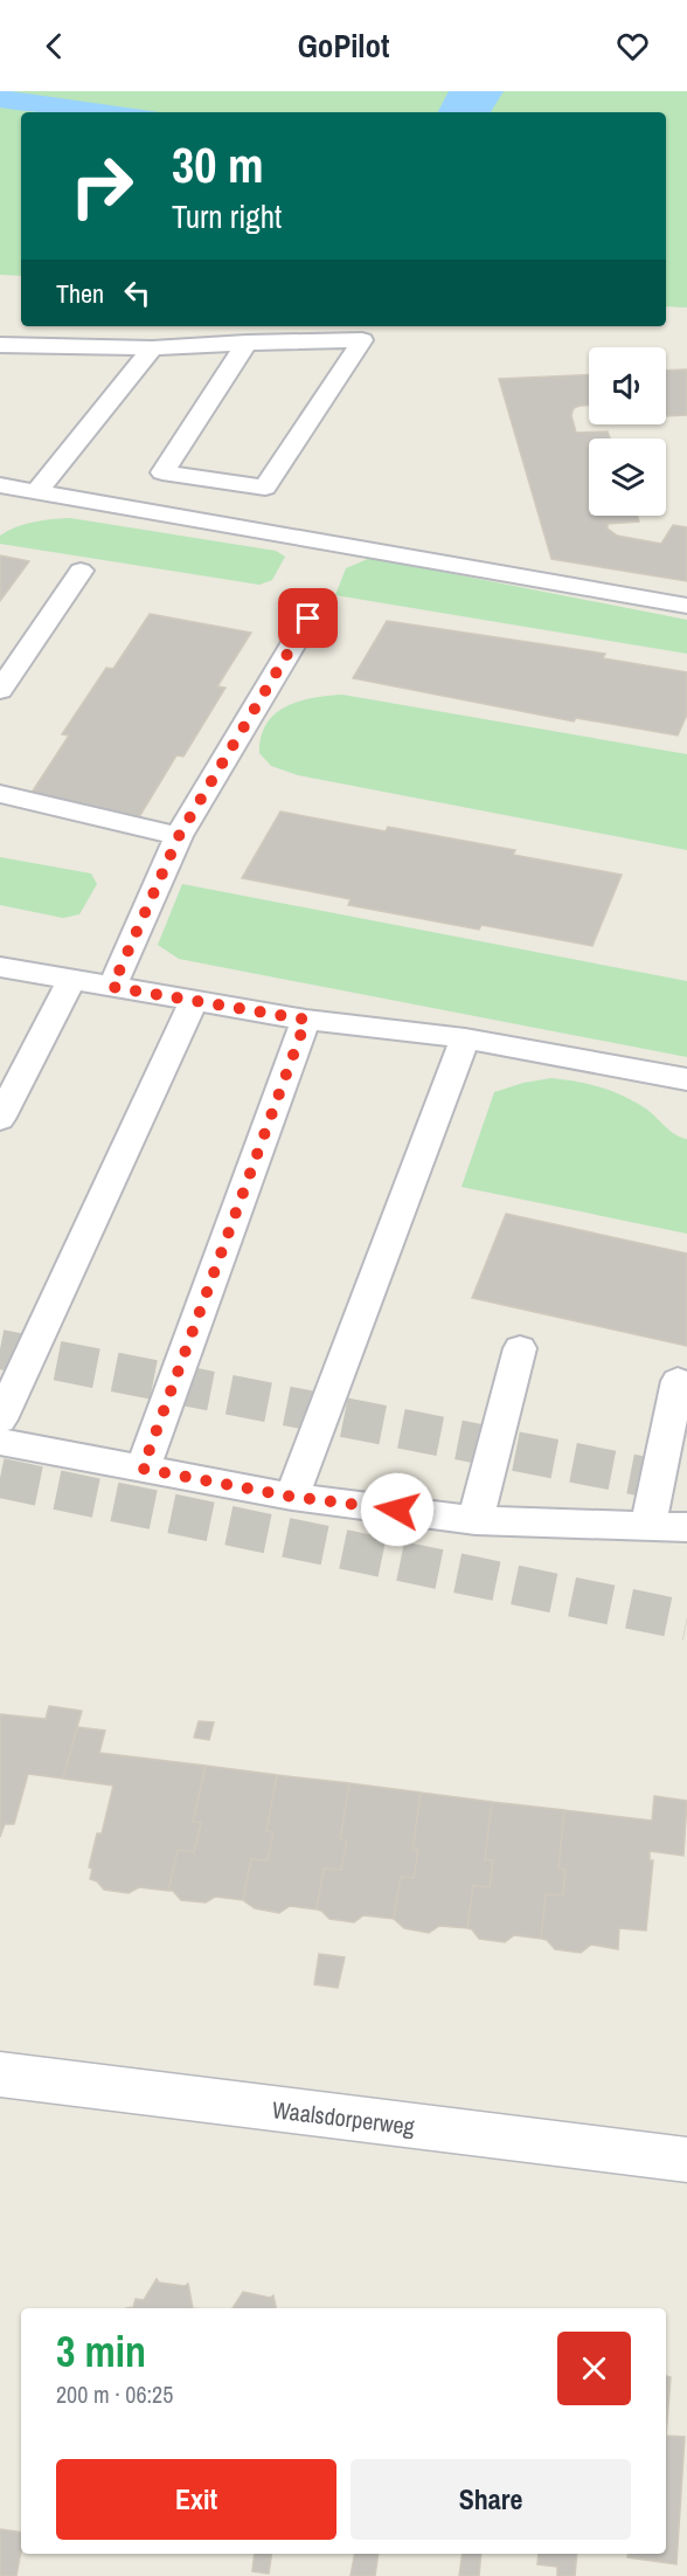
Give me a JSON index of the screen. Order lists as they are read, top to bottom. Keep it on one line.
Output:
{"streets":{"street":["Waalsdorperweg"]},"page":{"header":"GoPilot","turn":["30 m","Turn right"],"then":"Then","heading":["3 min","200 m · 06:25"],"buttons":["Exit","Share"]}}
